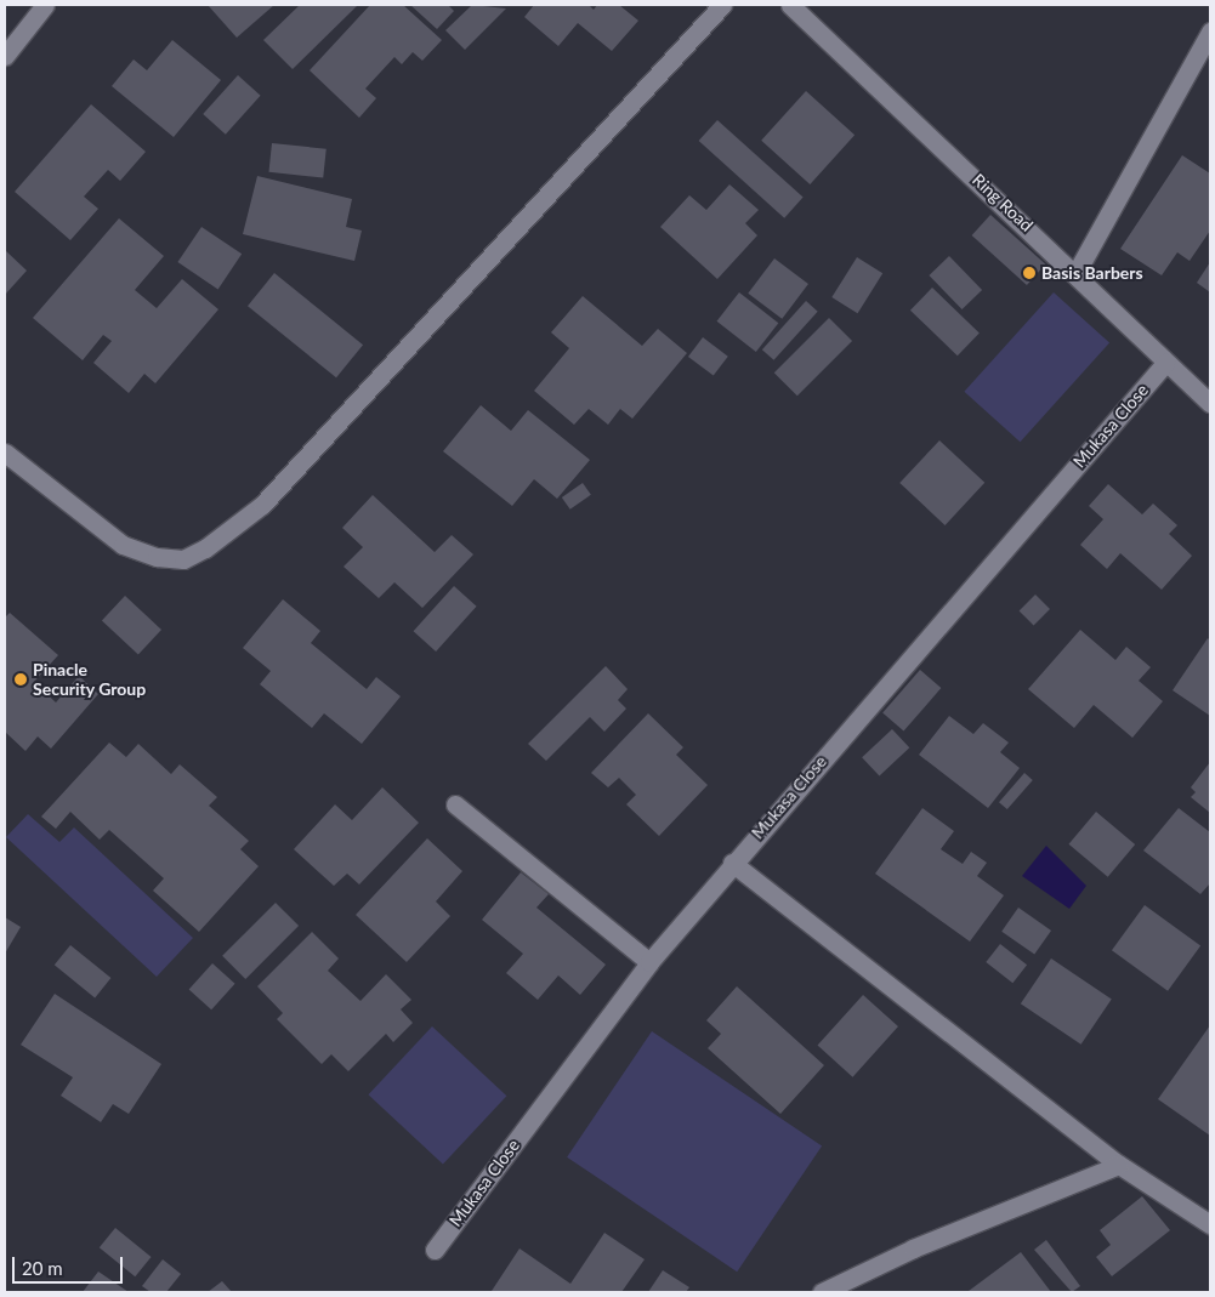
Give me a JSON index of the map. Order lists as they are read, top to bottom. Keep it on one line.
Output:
{"streets":{"street":["Ring Road","Mukasa Close"]},"crossings":[["Ring Road","Mukasa Close"]],"places":["Basis Barbers","Pinacle Security Group"],"scale_bar":"20 m"}
